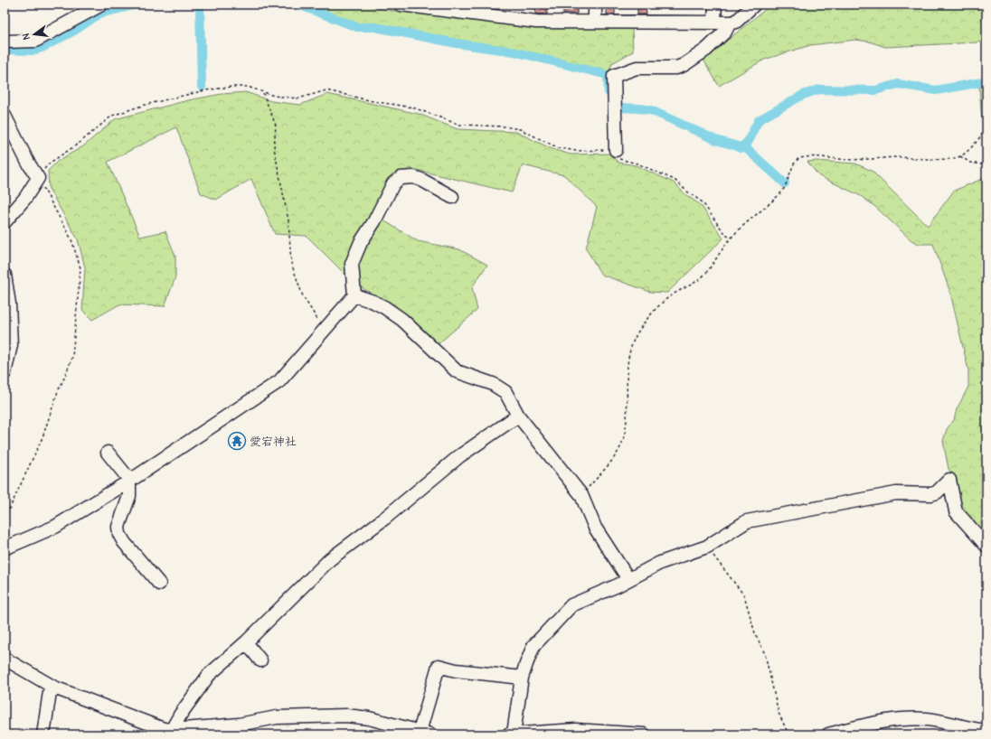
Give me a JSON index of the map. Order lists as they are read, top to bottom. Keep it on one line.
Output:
{"places":{"temple":["愛宕神社"]},"north":"left"}
